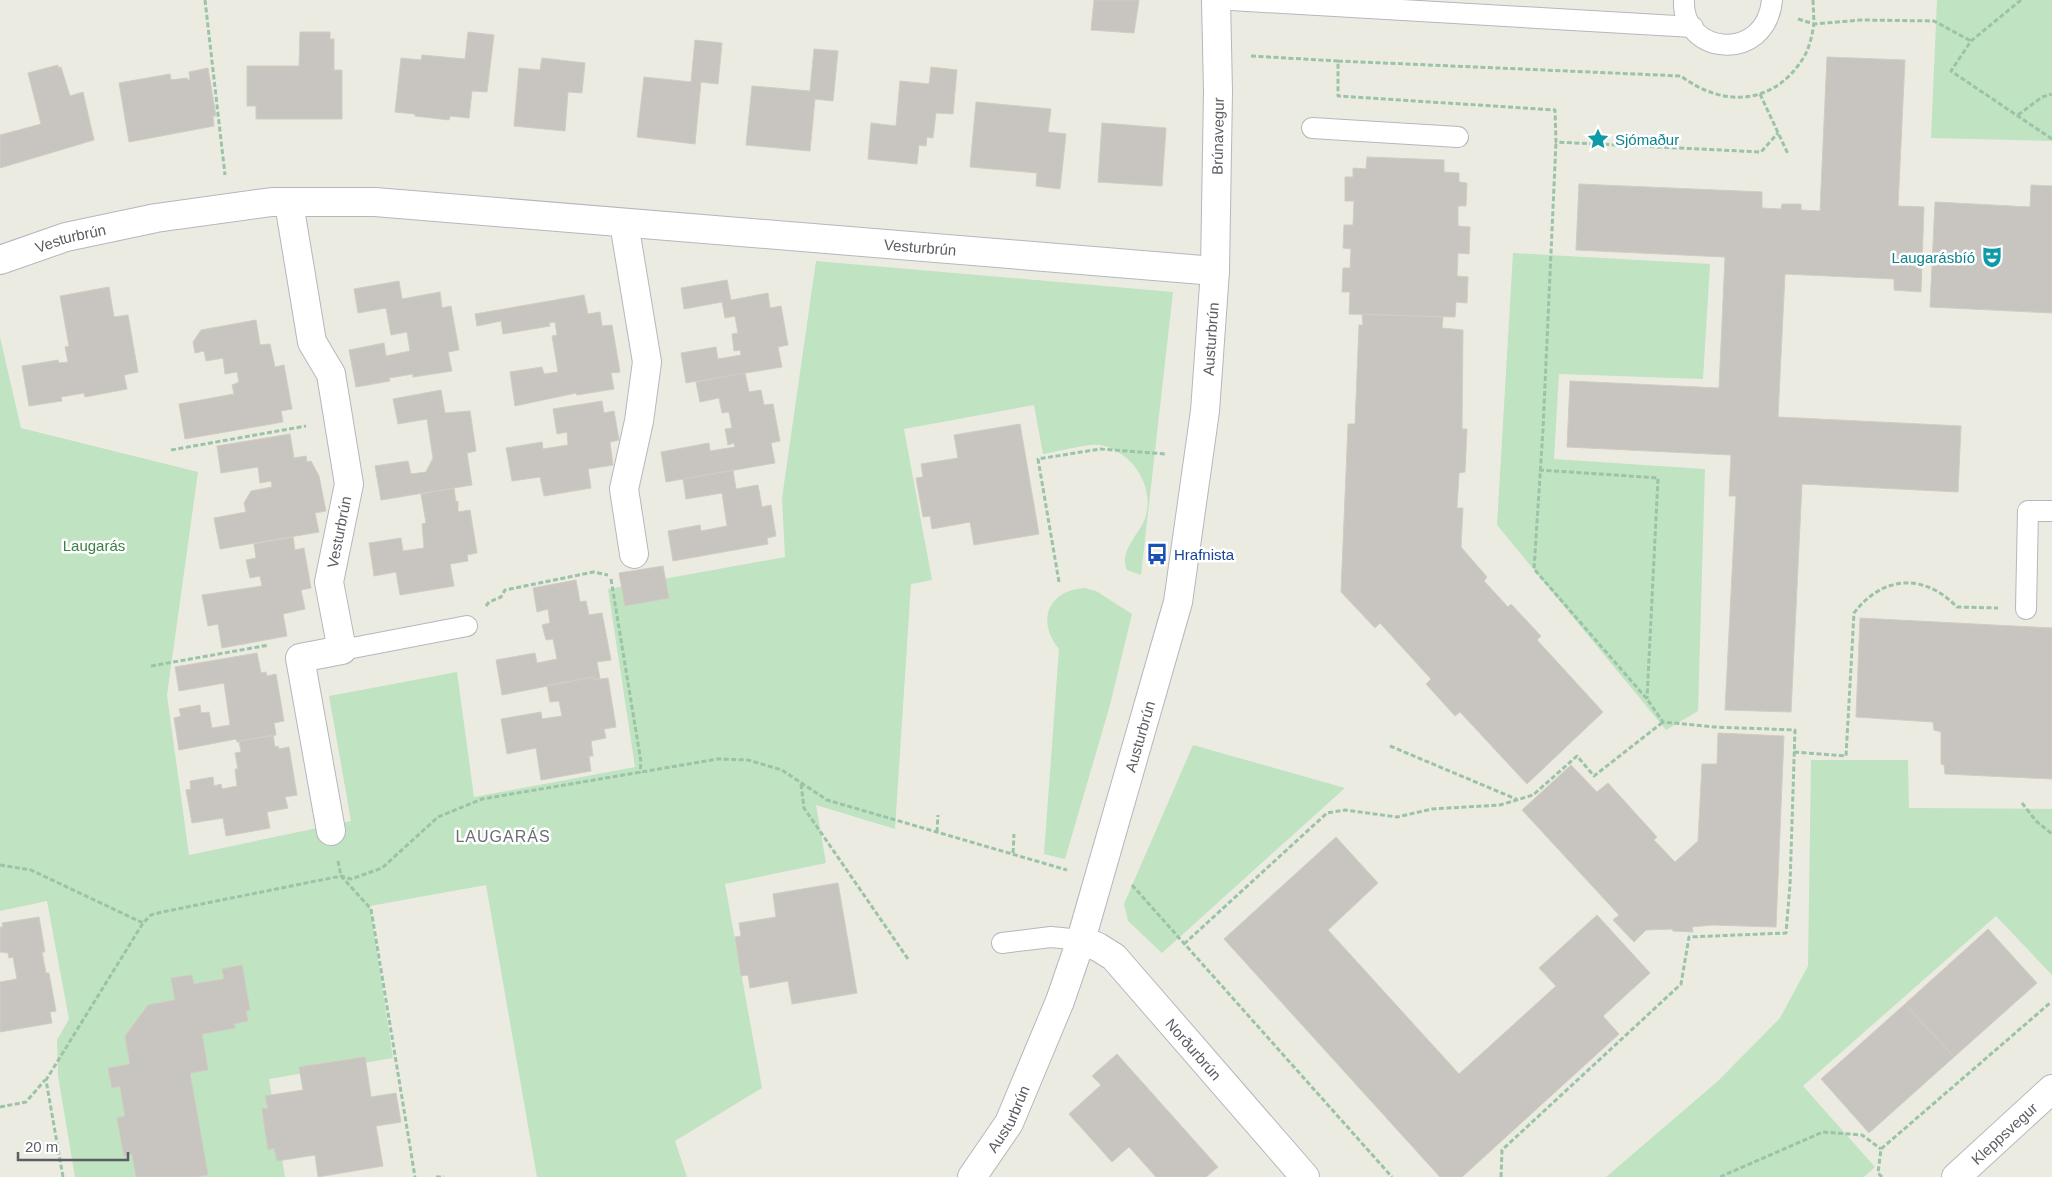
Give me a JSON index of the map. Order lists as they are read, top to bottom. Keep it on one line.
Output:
{"streets":{"street":["Brúnavegur","Vesturbrún","Austurbrún","Norðurbrún","Kleppsvegur"]},"crossings":[["Brúnavegur","Vesturbrún"],["Brúnavegur","Austurbrún"],["Vesturbrún","Austurbrún"],["Austurbrún","Norðurbrún"]],"districts":["LAUGARÁS"],"parks":["Laugarás"],"places":{"place":["Sjómaður"],"theatre":["Laugarásbíó"],"bus stop":["Hrafnista"]},"scale_bar":"20 m"}
